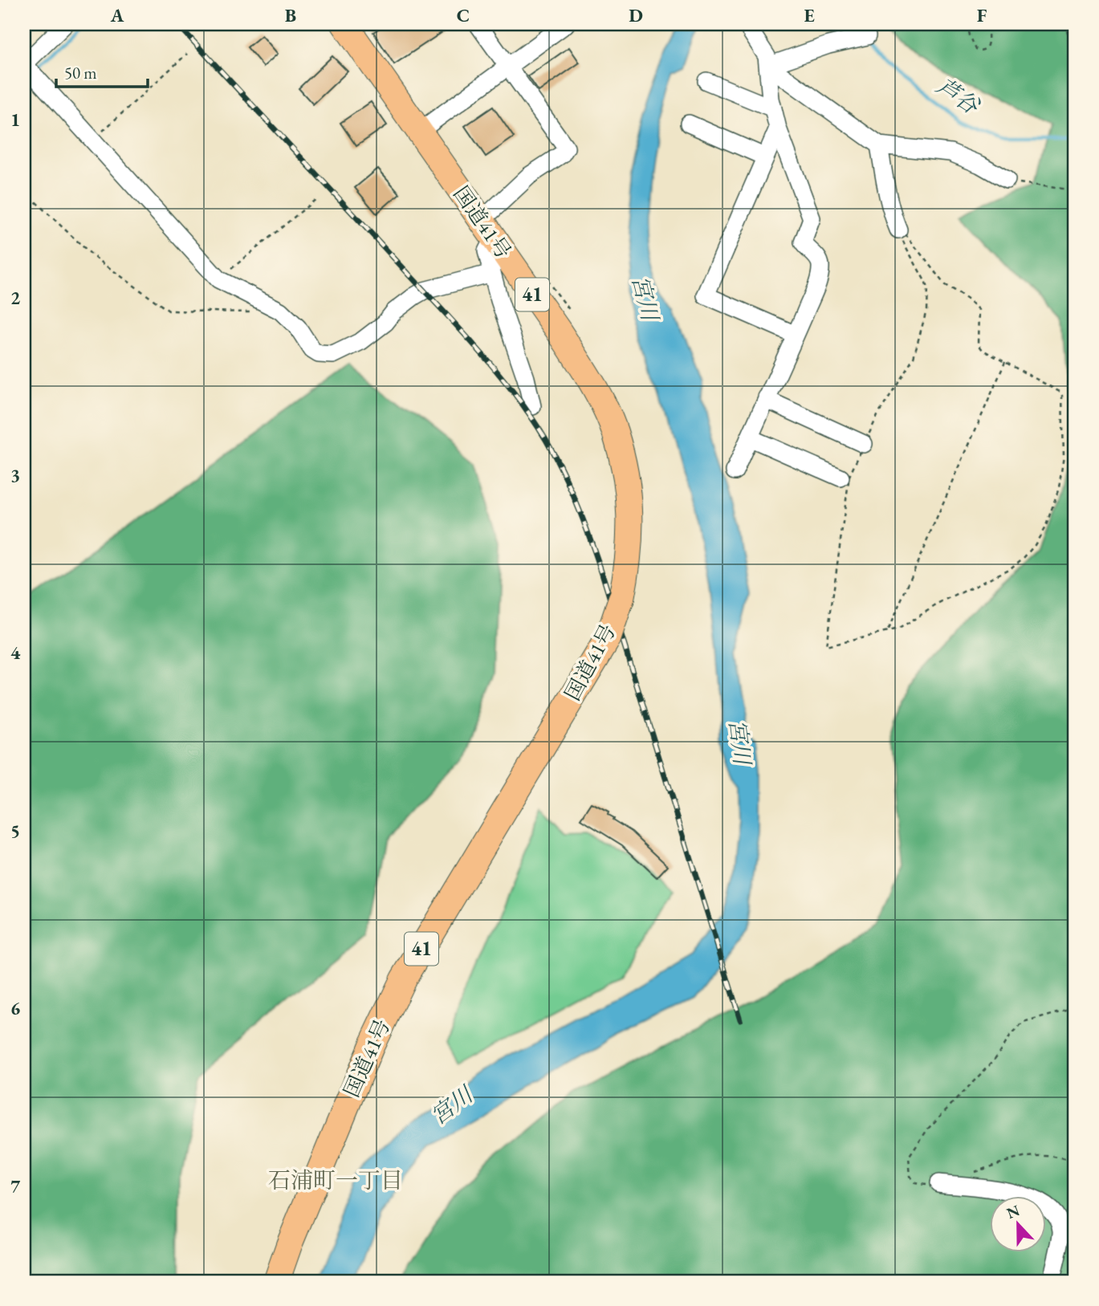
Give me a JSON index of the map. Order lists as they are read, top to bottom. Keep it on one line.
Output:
{"streets":{"highway":["国道41号","41"]},"districts":["石浦町一丁目"],"water":["芦谷","宮川"],"scale_bar":"50 m","north":"top","grid":{"columns":["A","B","C","D","E","F"],"rows":["1","2","3","4","5","6","7"]}}
